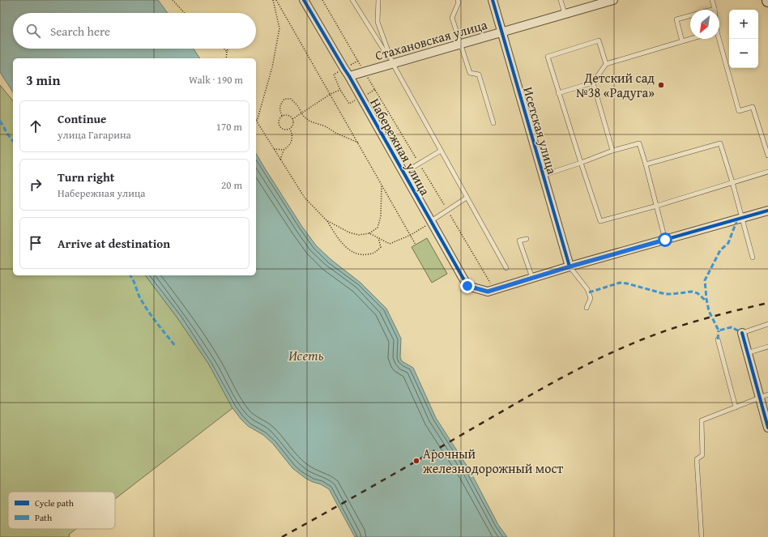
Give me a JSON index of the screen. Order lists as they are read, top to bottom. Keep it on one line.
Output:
{"streets":{"street":["Стахановская улица","Исетская улица","Набережная улица"]},"crossings":[["Стахановская улица","Исетская улица"],["Стахановская улица","Набережная улица"]],"water":["Исеть"],"places":["Детский сад №38 «Радуга»","Арочный железнодорожный мост"],"legend":["Cycle path","Path"],"north":"bottom left","page":{"map_buttons":["+","−"],"search":"Search here","heading":["3 min","Walk · 190 m"],"list":[["Continue","улица Гагарина","170 m"],["Turn right","Набережная улица","20 m"],"Arrive at destination"]}}
